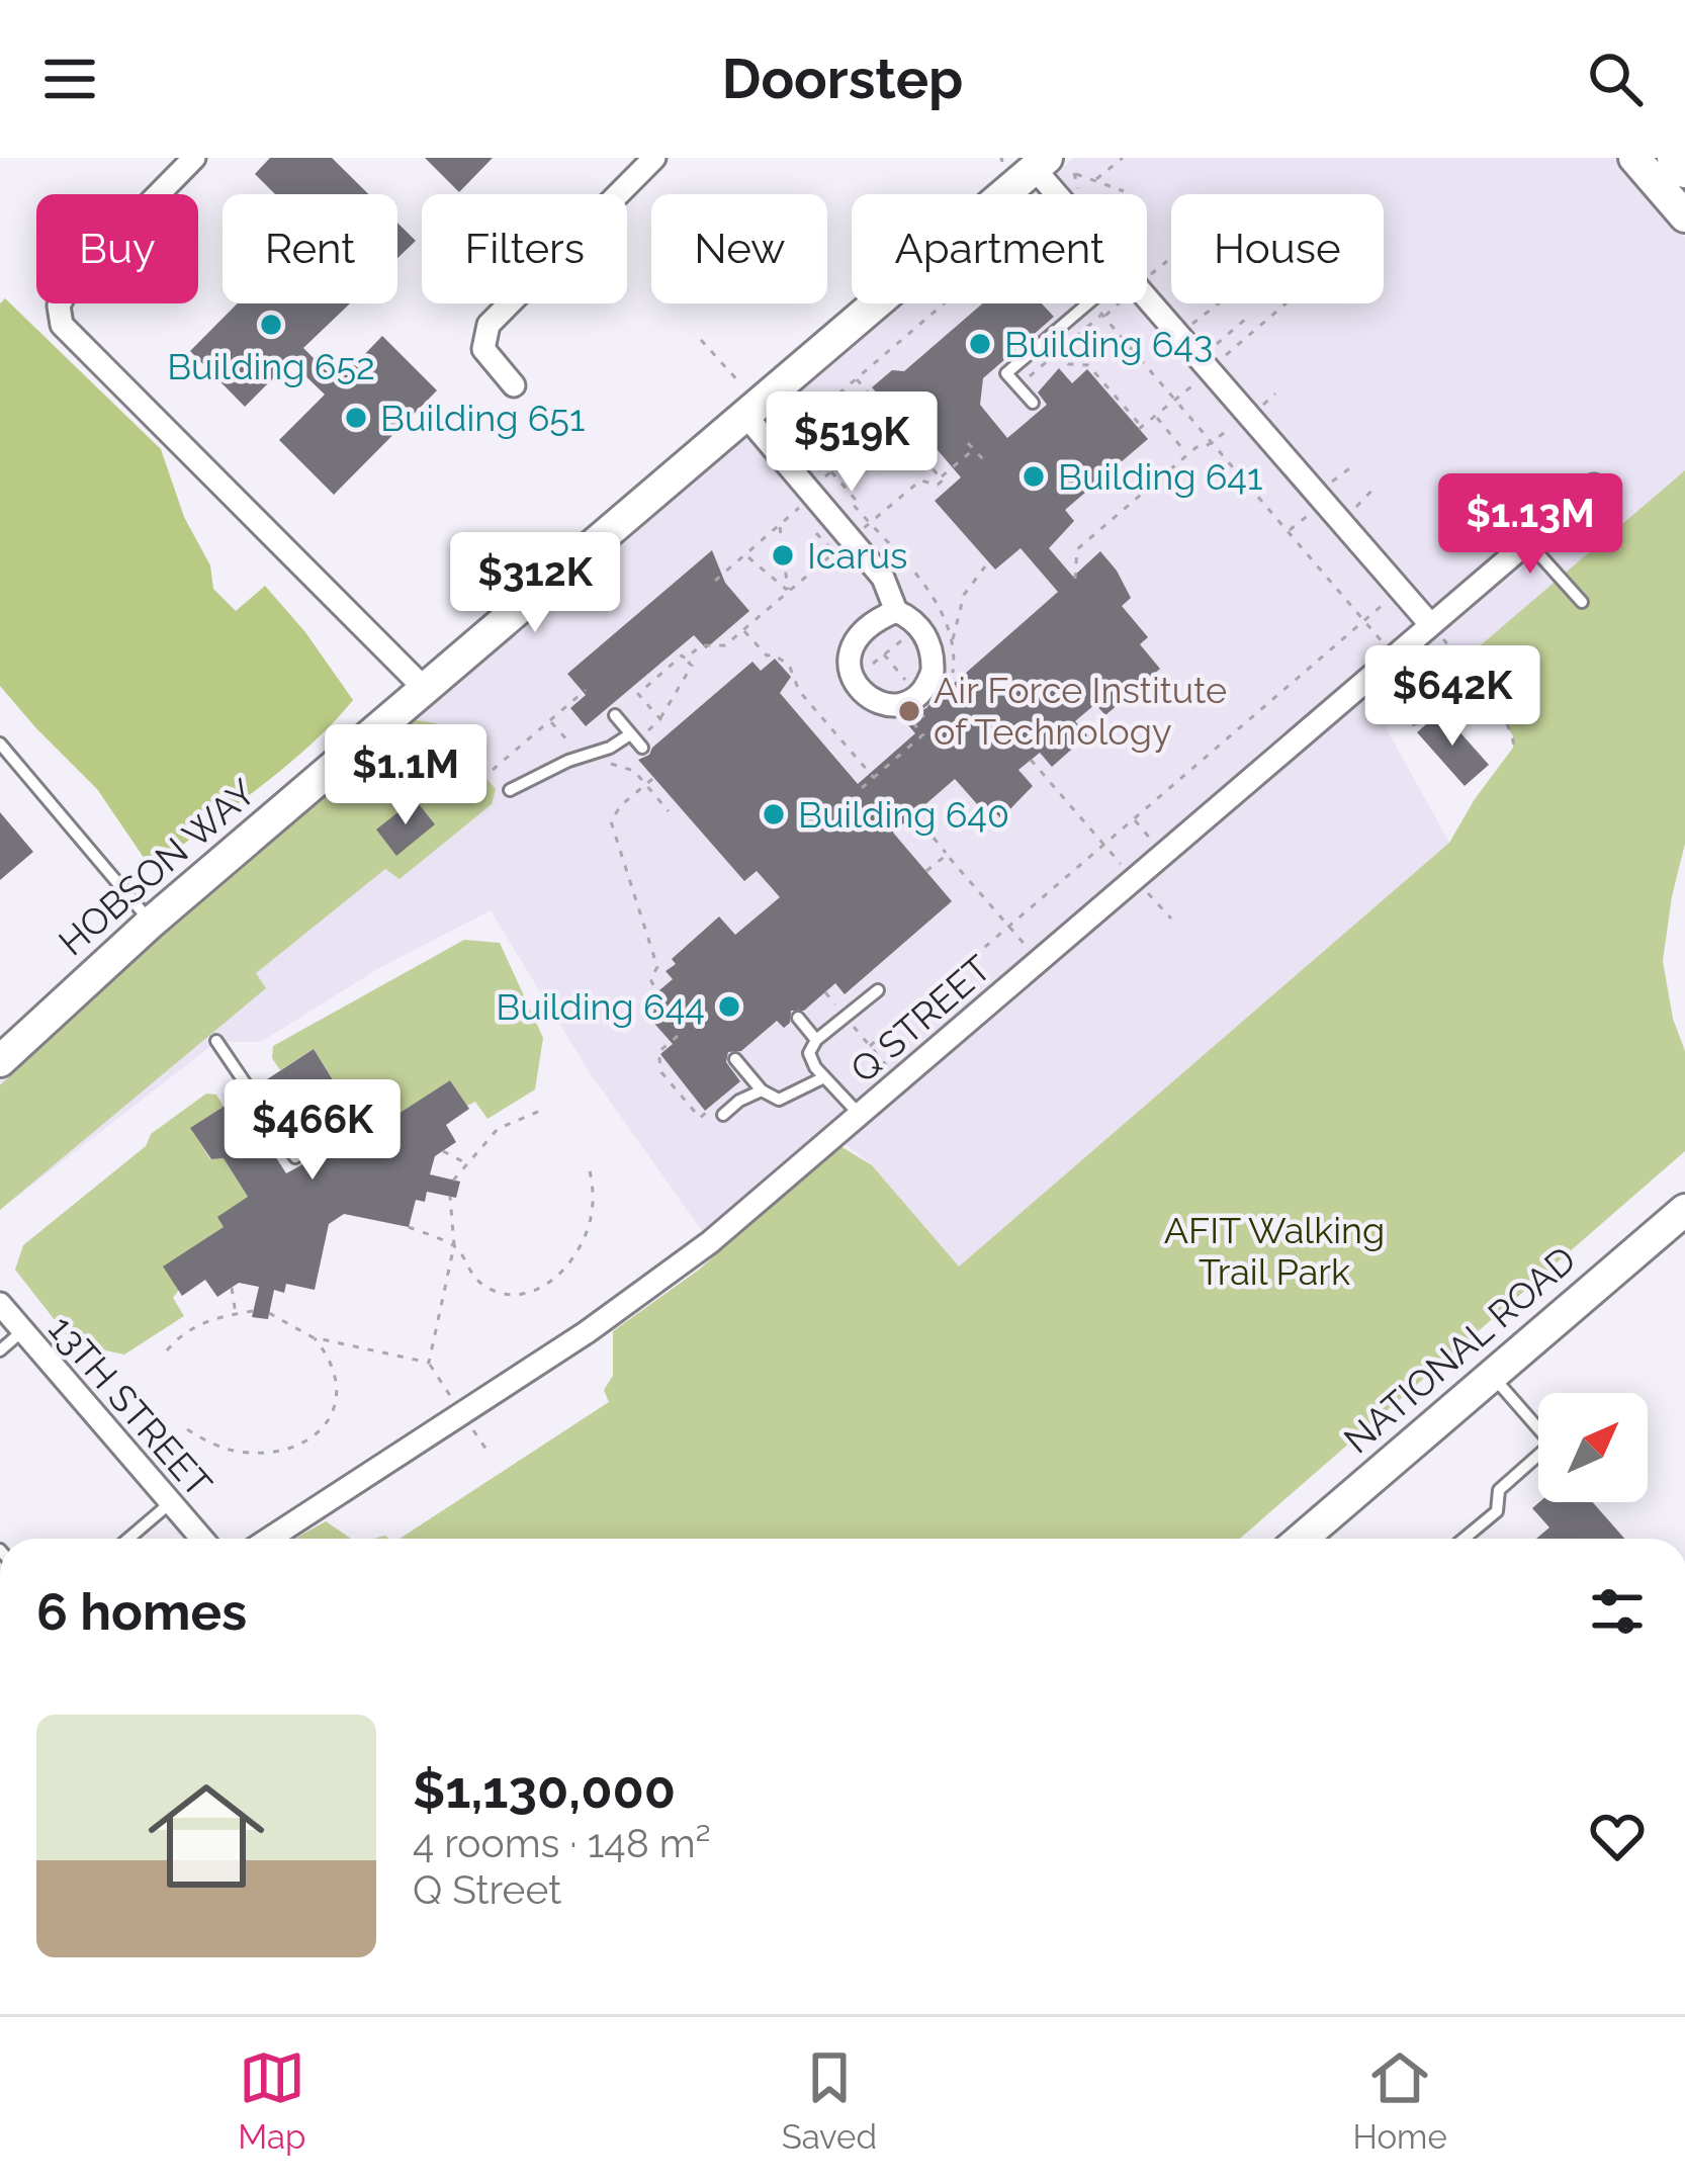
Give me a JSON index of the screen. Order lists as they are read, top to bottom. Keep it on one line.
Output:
{"streets":{"street":["HOBSON WAY","Q STREET","NATIONAL ROAD","13TH STREET"]},"parks":["AFIT Walking Trail Park"],"places":["Building 652","Building 643","Building 651","Building 641","Icarus","Air Force Institute of Technology","Building 640","Building 644"],"north":"top right","page":{"header":"Doorstep","chip":["Buy","Rent","Filters","New","Apartment","House"],"price":["$519K","$1.13M","$312K","$642K","$1.1M","$466K"],"heading":"6 homes","list":[{"name":"$1,130,000","note":"4 rooms · 148 m² · Q Street"}],"tabs":["Map","Saved","Home"]}}
